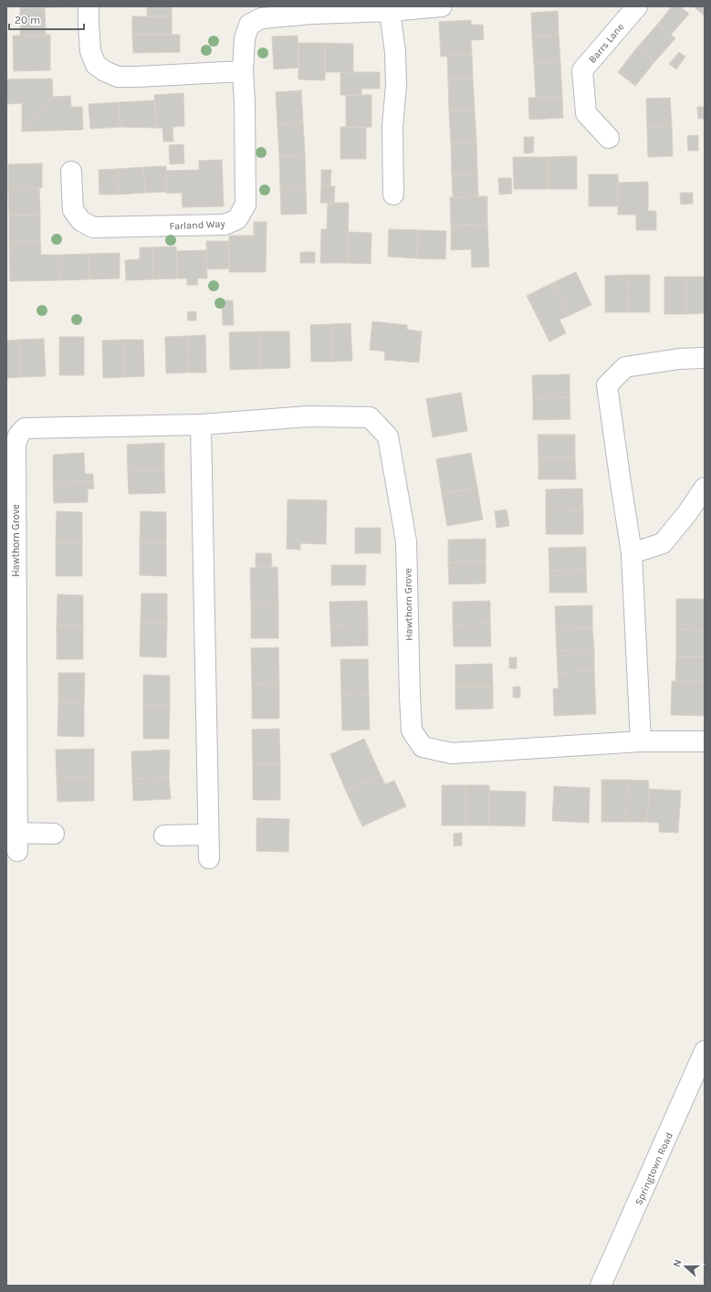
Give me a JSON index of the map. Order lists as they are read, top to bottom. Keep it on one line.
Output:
{"streets":{"street":["Barrs Lane","Farland Way","Hawthorn Grove","Springtown Road"]},"scale_bar":"20 m","north":"left"}
